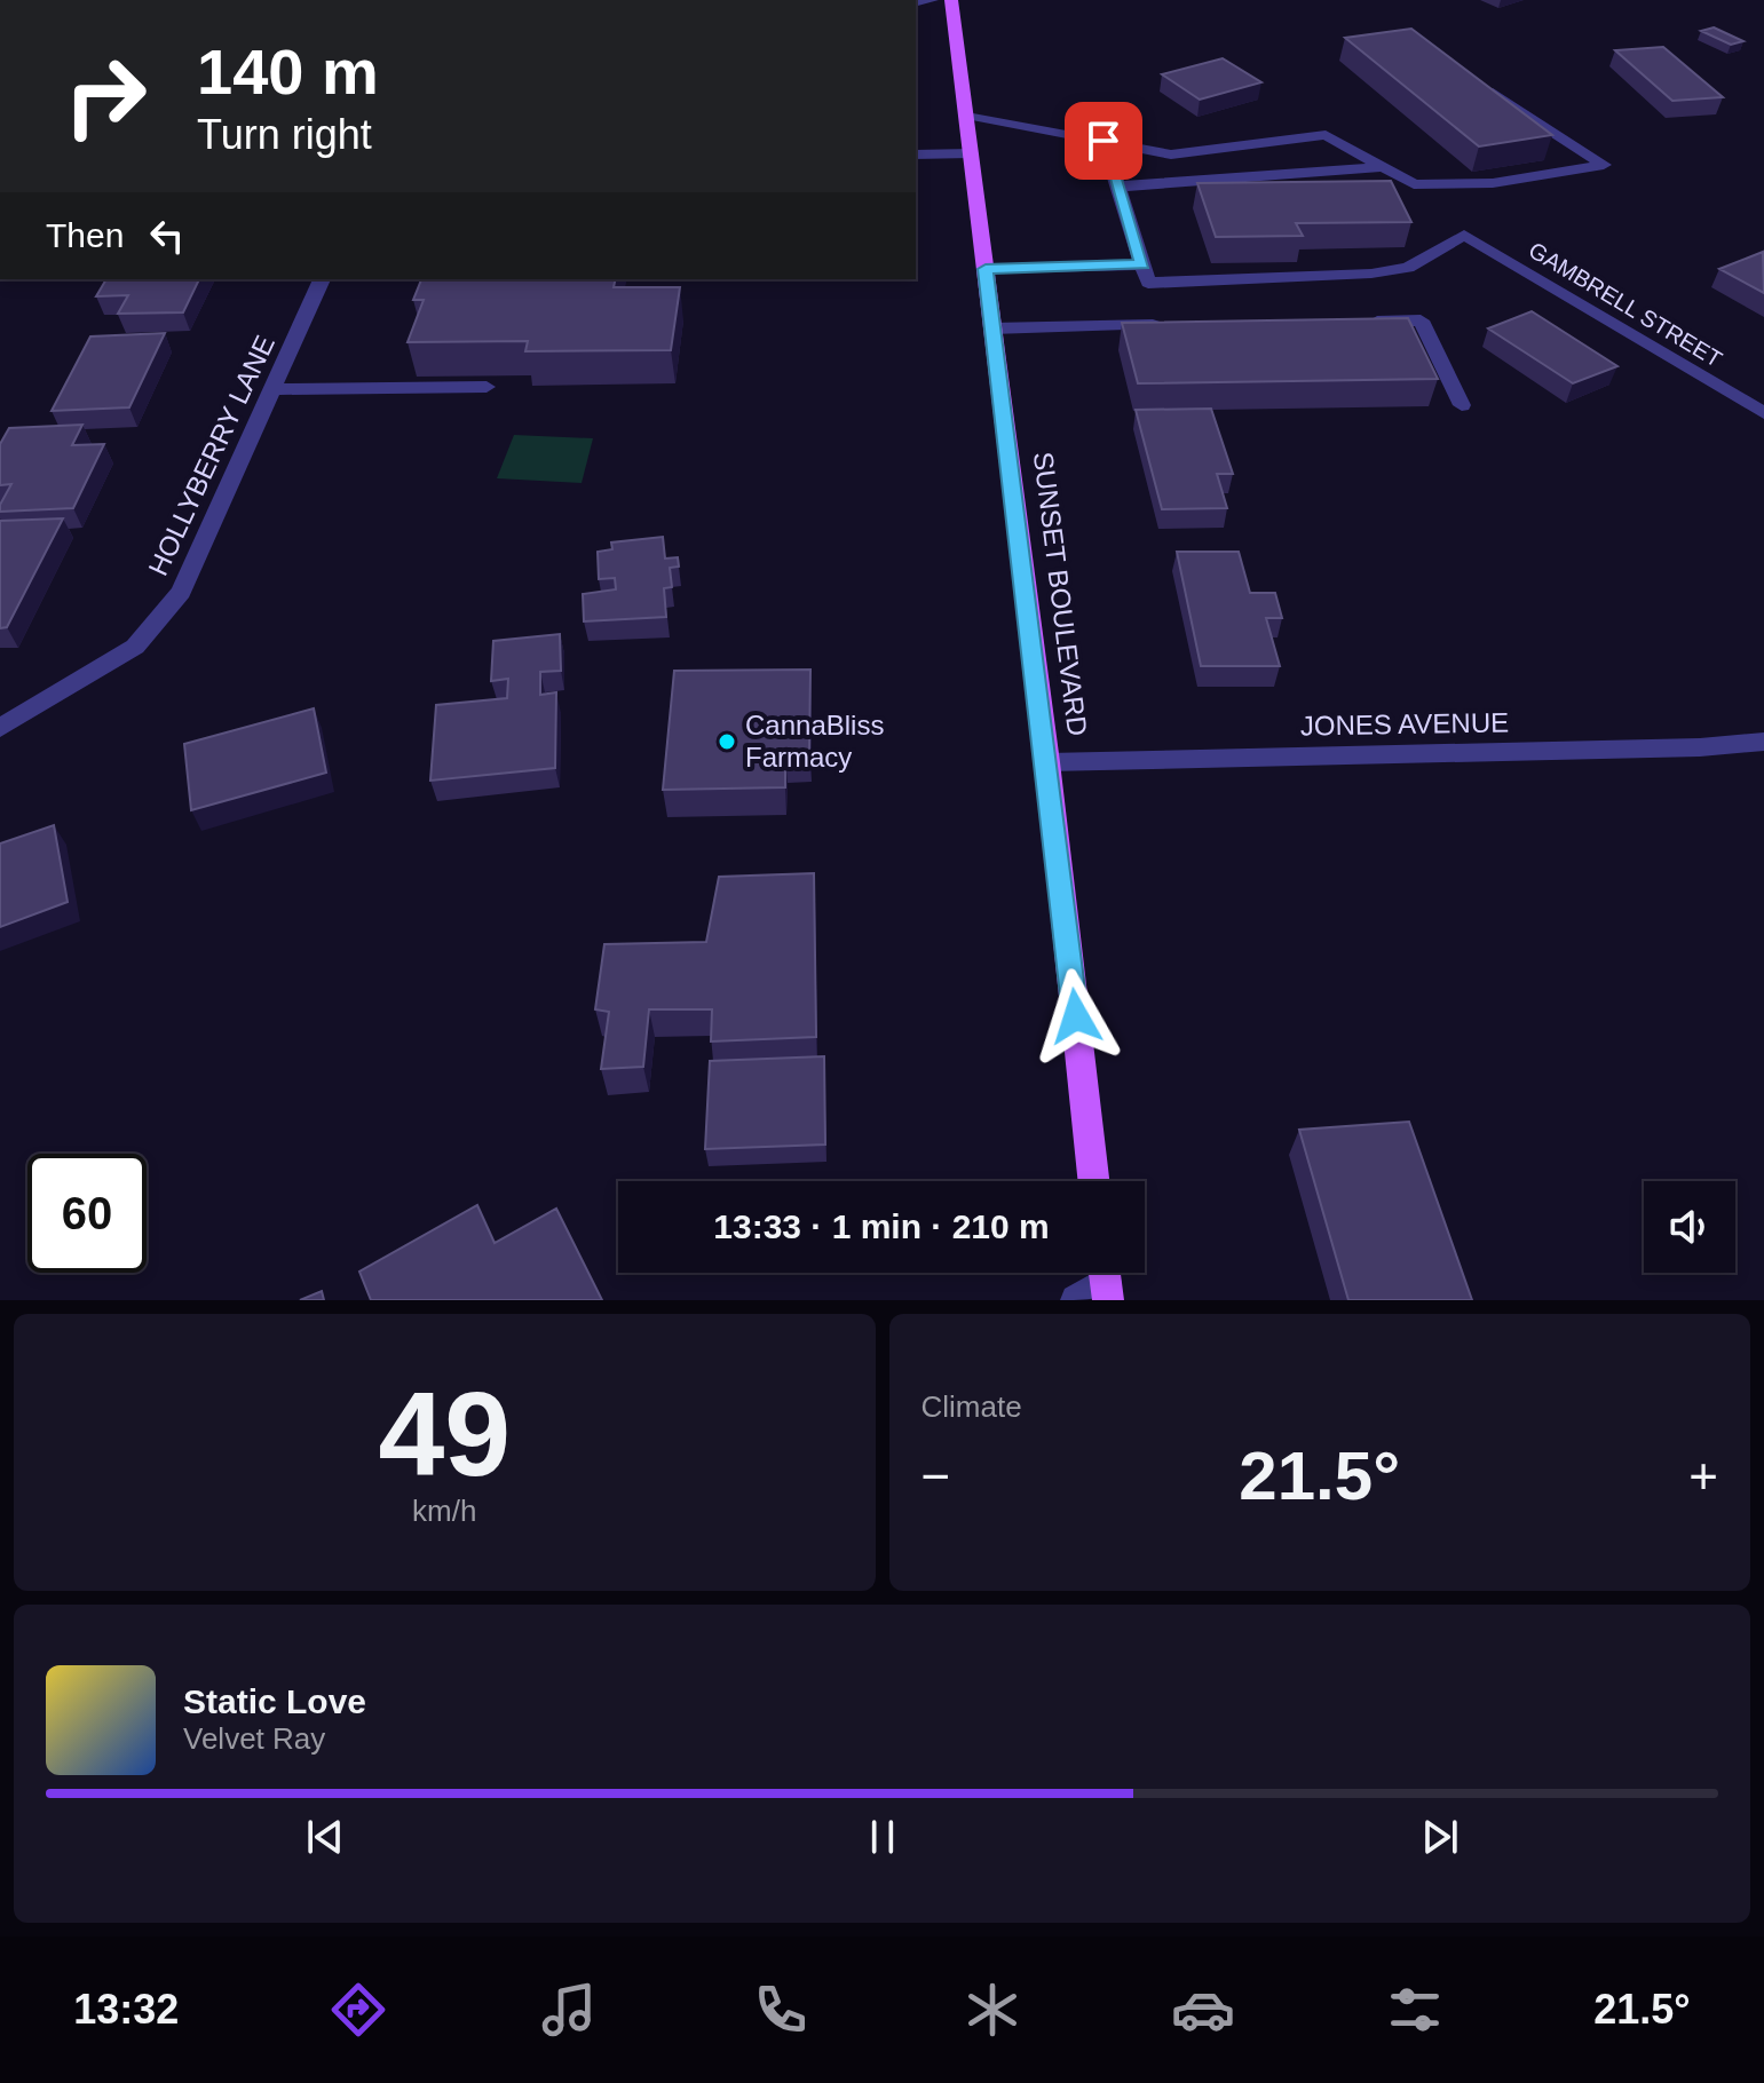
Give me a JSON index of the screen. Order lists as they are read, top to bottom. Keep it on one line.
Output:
{"streets":{"main road":["SUNSET BOULEVARD"],"street":["GAMBRELL STREET","HOLLYBERRY LANE","JONES AVENUE"]},"crossings":[["SUNSET BOULEVARD","JONES AVENUE"]],"places":["CannaBliss Farmacy"],"page":{"turn":["140 m","Turn right"],"then":"Then","limit":"60","trip":"13:33 · 1 min · 210 m","tile":[["49","km/h"],"Climate"],"heat":["−","21.5°","+"],"song":["Static Love","Velvet Ray"],"tabs":["13:32","21.5°"]}}
